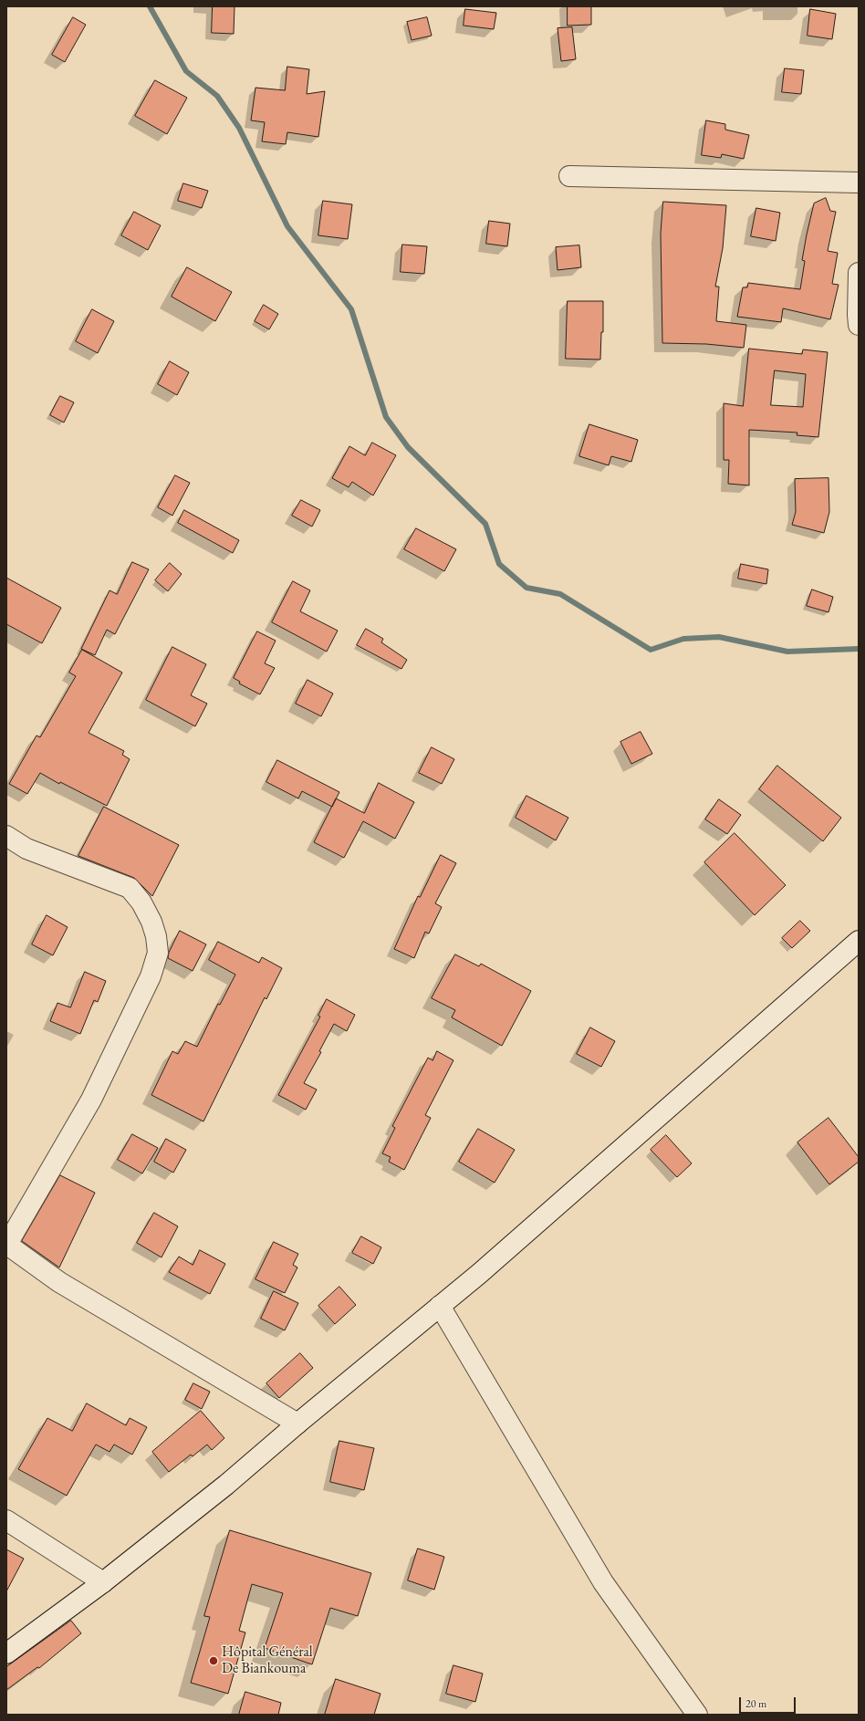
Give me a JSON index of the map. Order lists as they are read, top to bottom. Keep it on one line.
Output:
{"places":["Hôpital Général De Biankouma"],"scale_bar":"20 m"}
